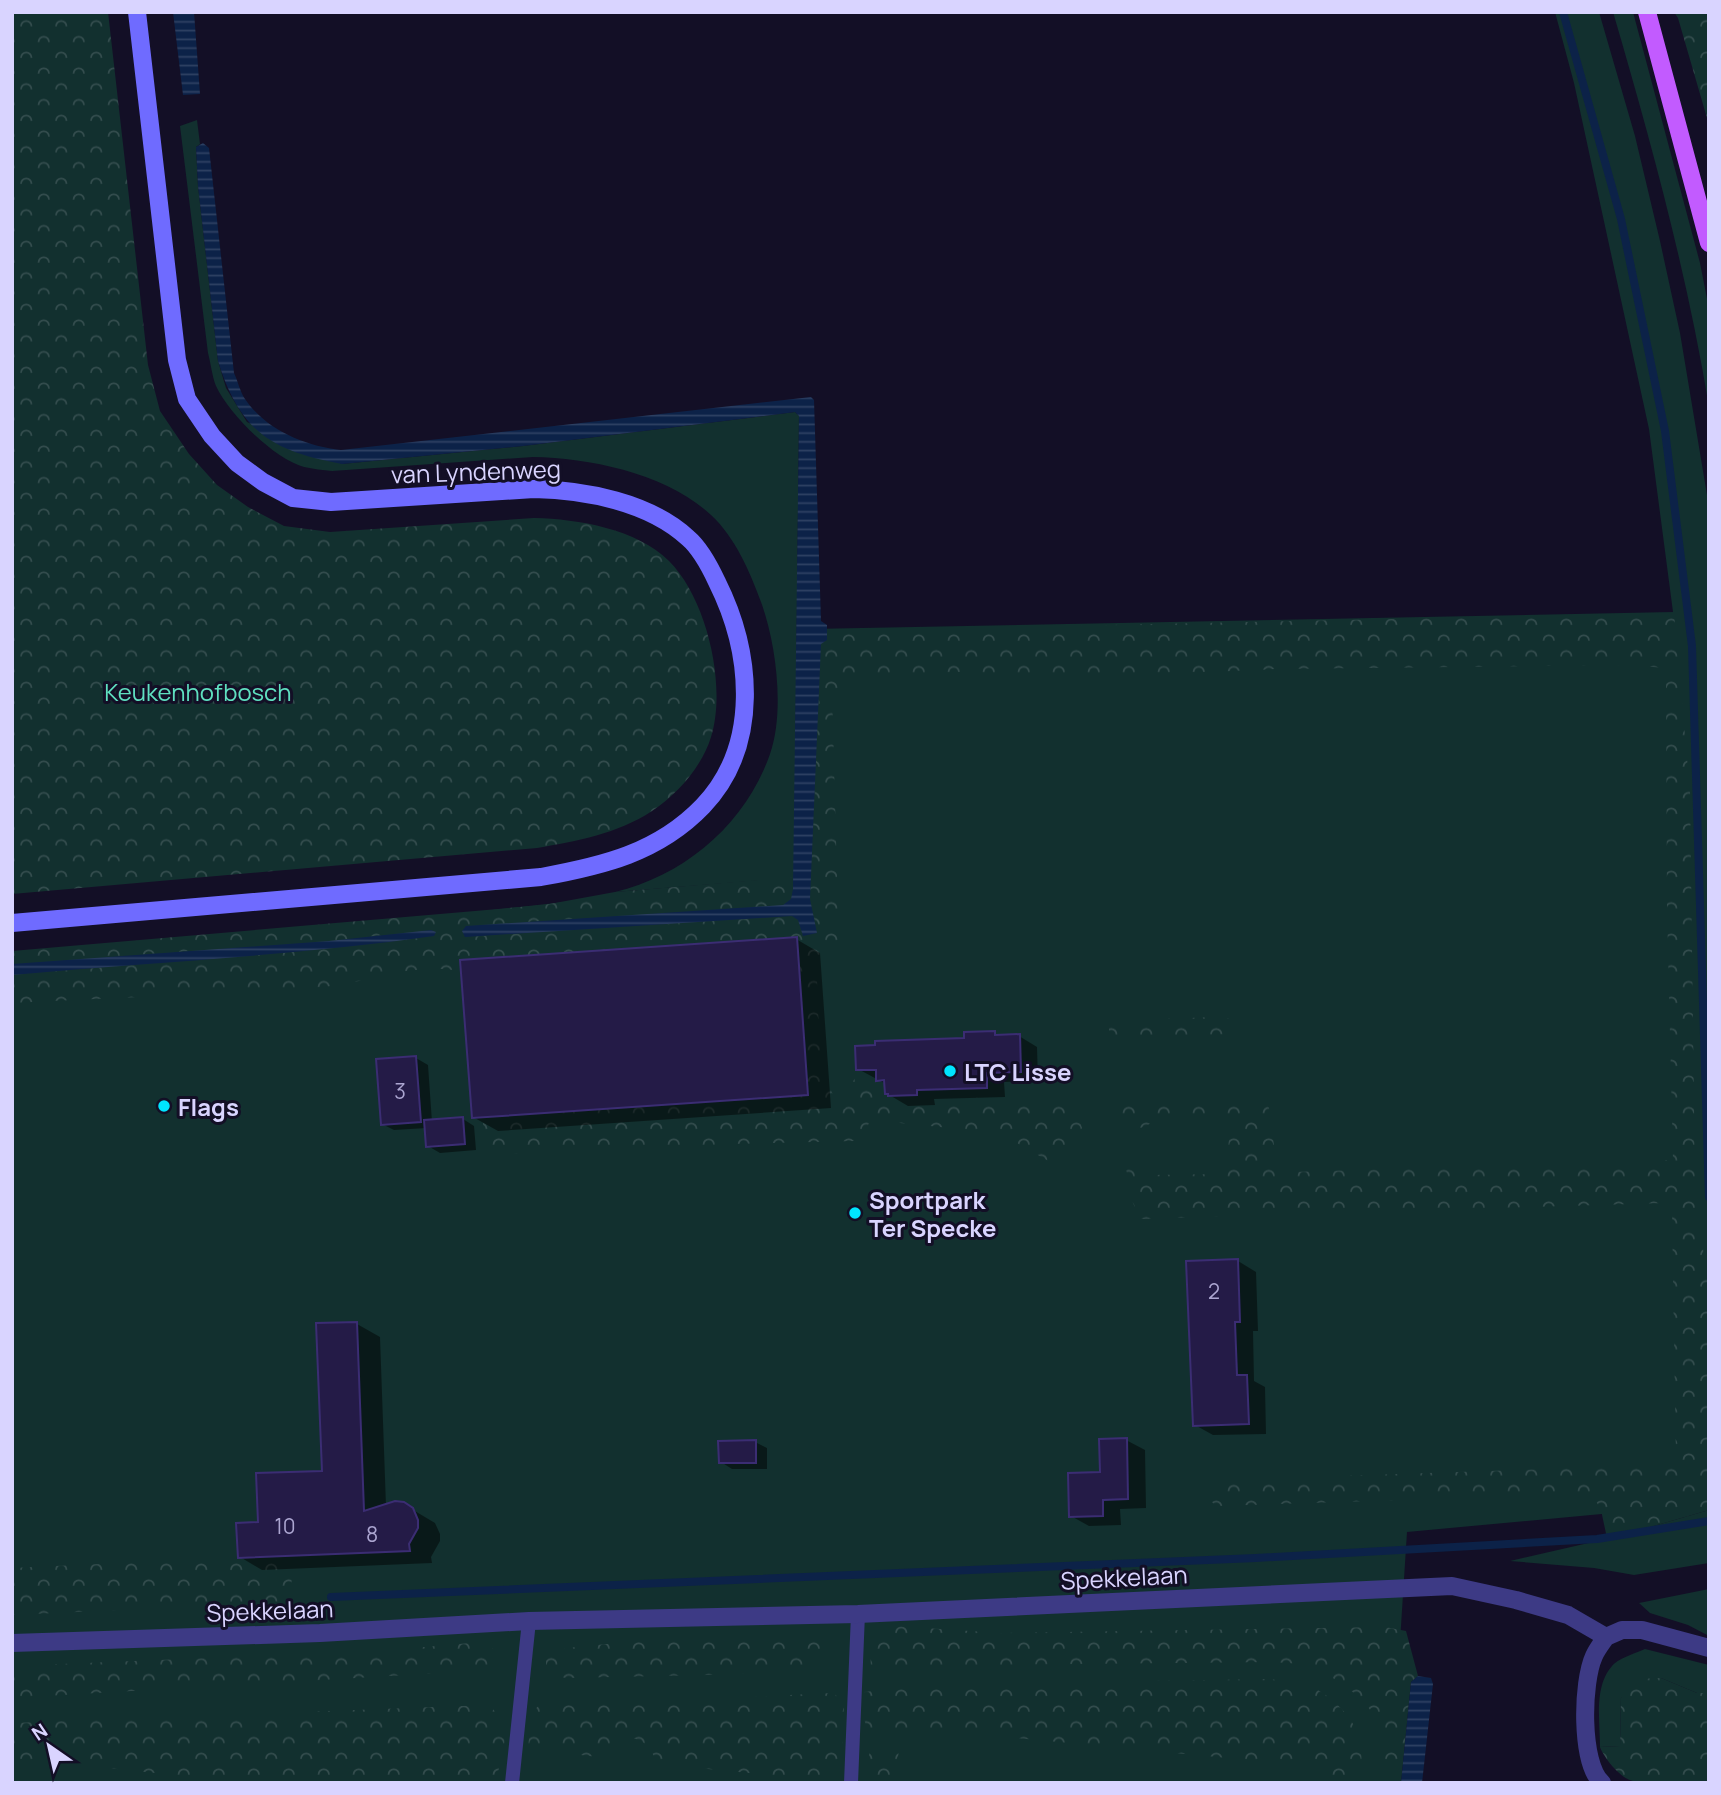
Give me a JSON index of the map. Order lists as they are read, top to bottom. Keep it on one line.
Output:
{"streets":{"street":["van Lyndenweg","Spekkelaan"]},"parks":["Keukenhofbosch"],"places":["LTC Lisse","Flags","Sportpark Ter Specke"],"house_numbers":["3","2","10","8"],"north":"top left"}
